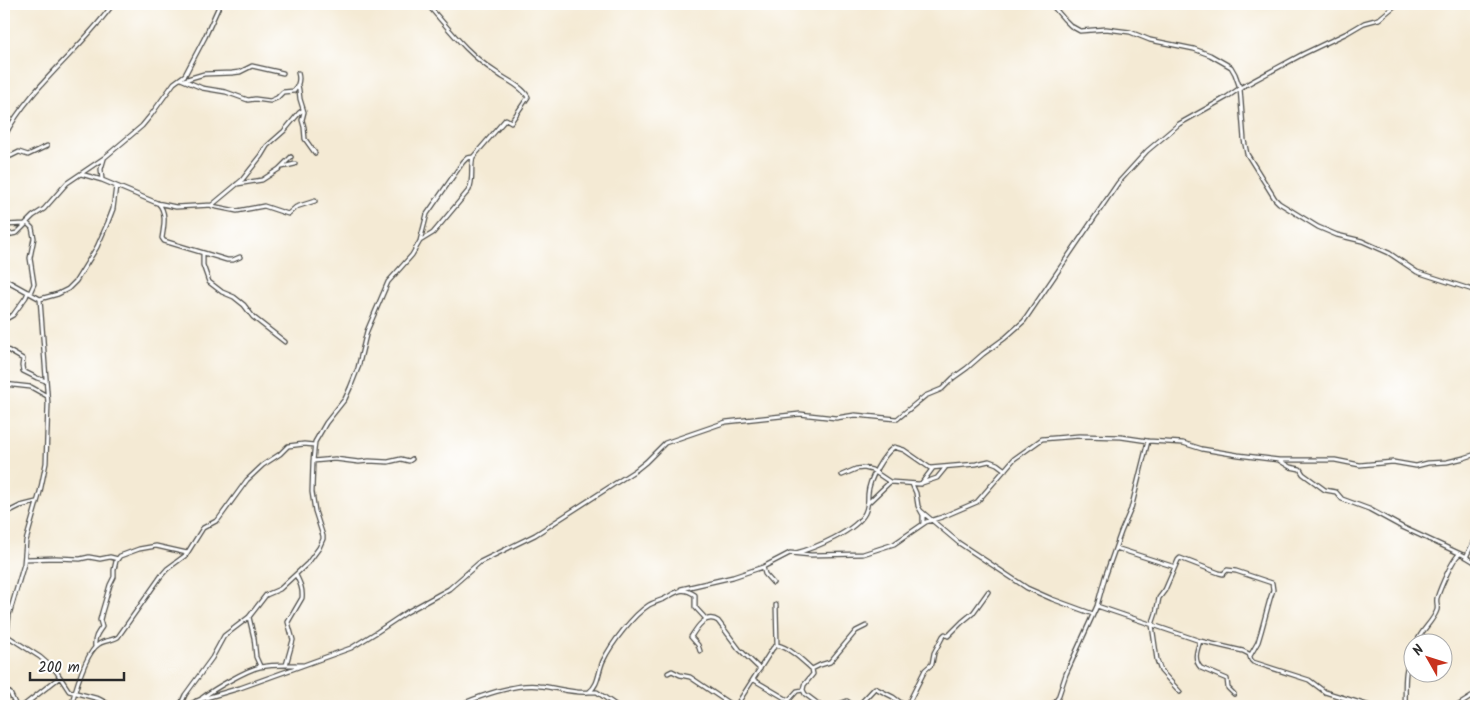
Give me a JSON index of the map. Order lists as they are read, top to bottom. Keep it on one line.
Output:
{"scale_bar":"200 m","north":"top left"}
